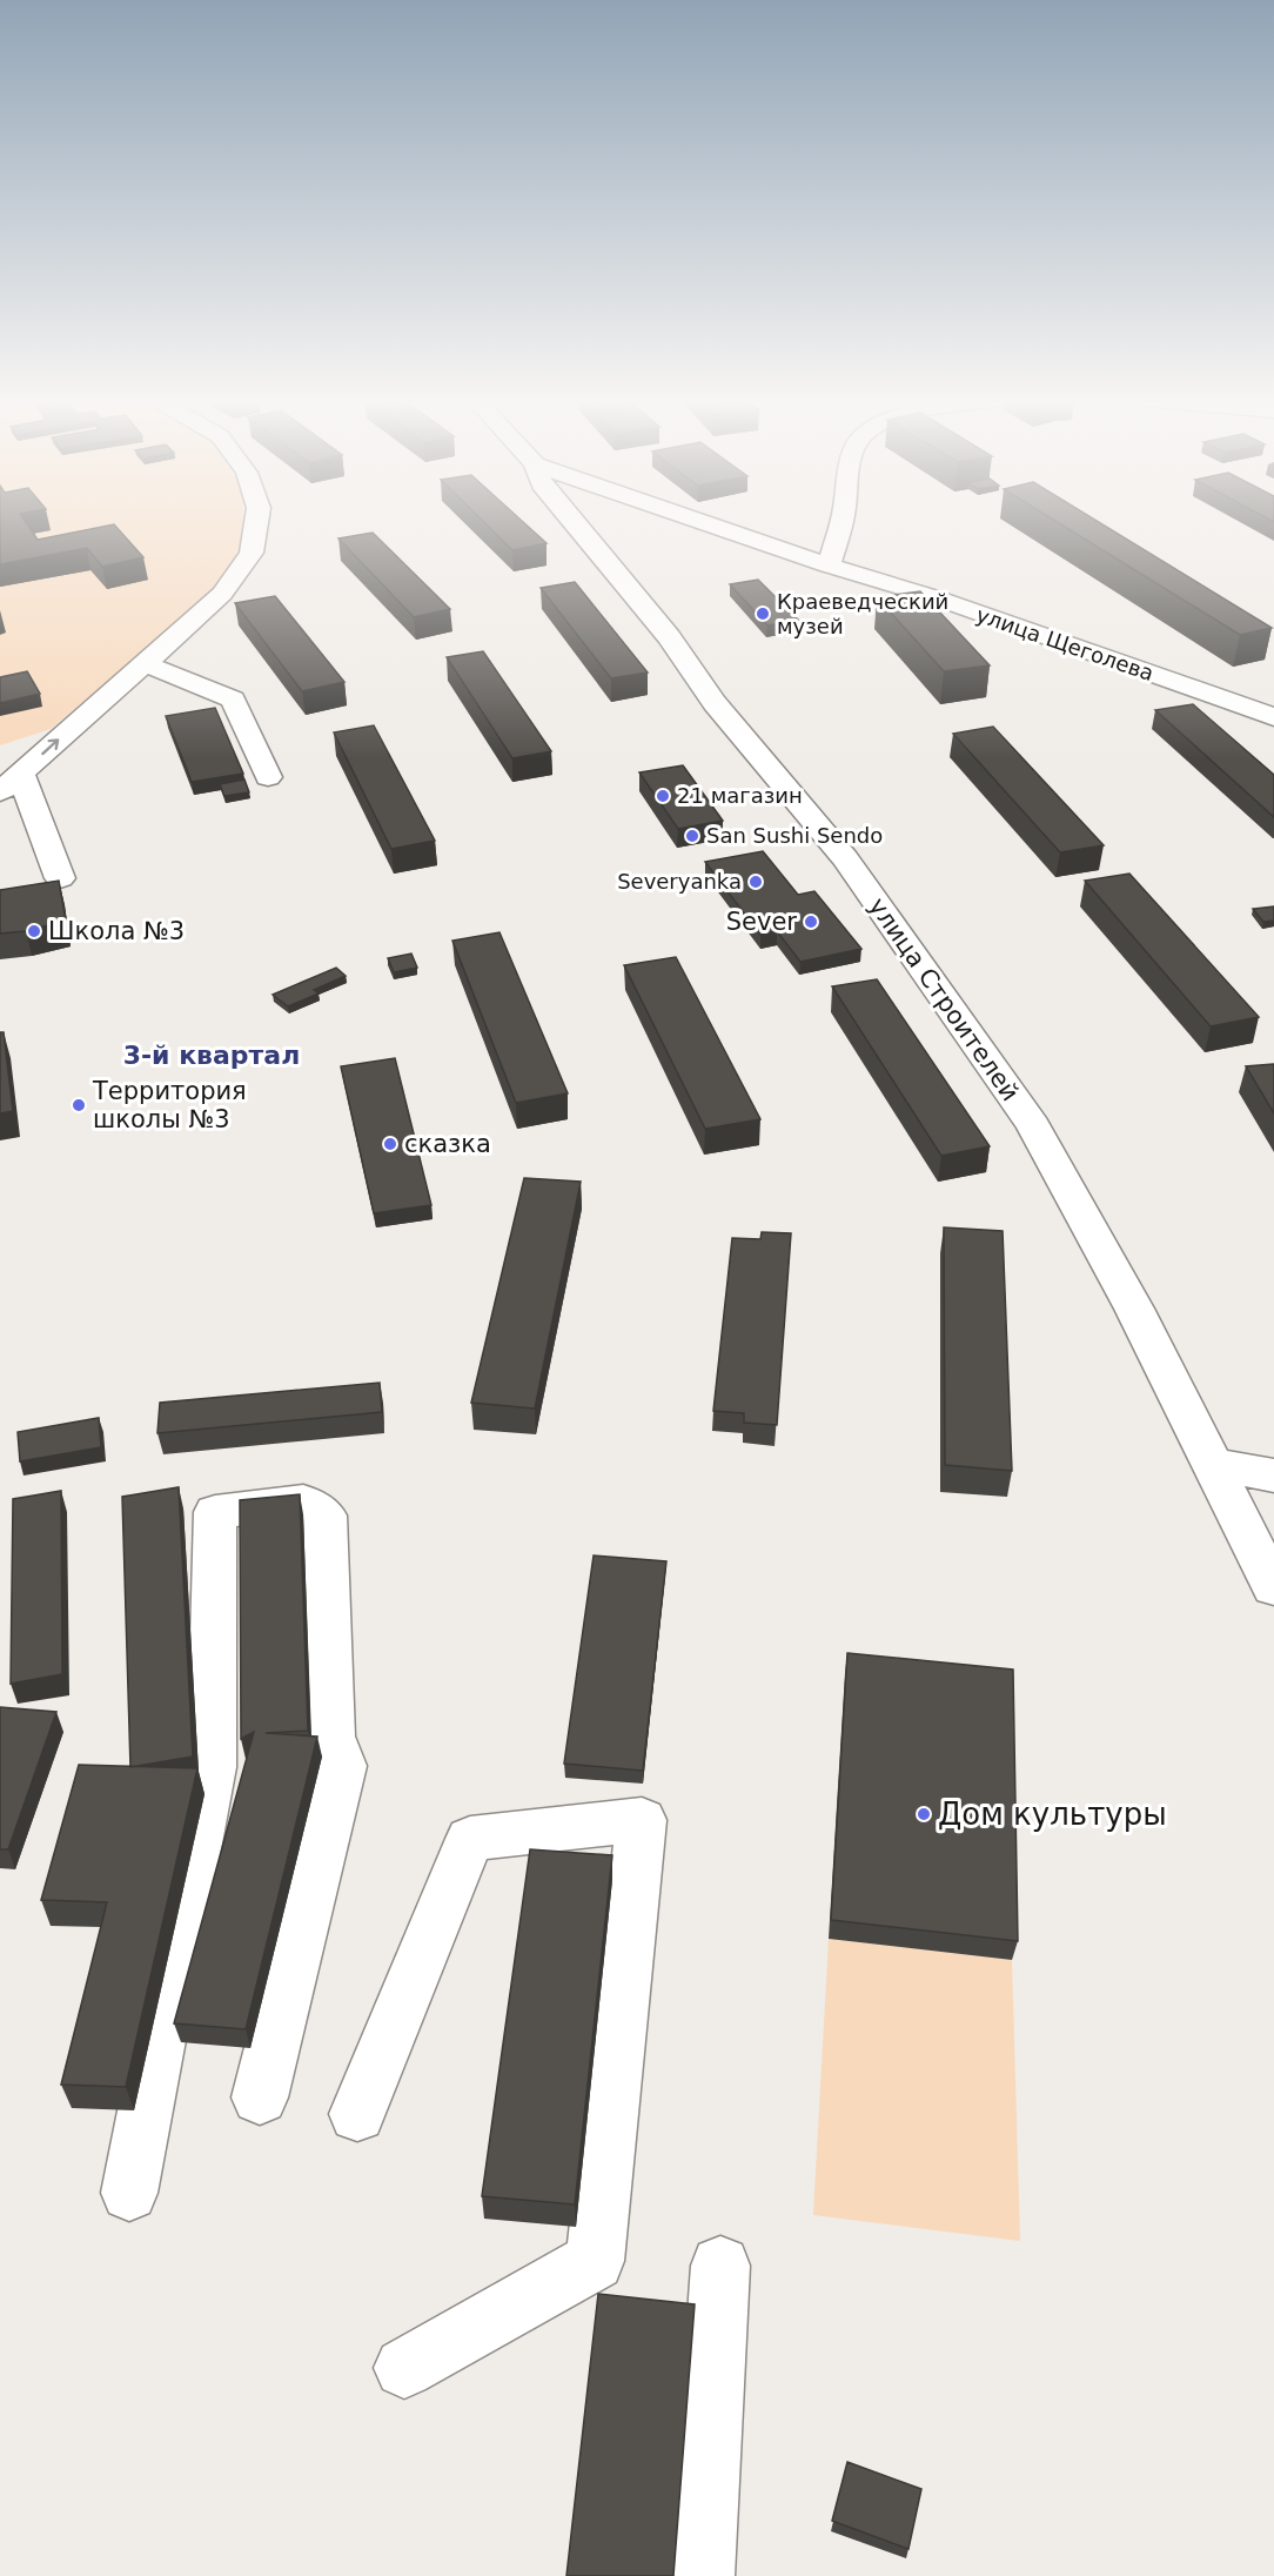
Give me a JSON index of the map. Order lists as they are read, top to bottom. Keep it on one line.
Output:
{"streets":{"street":["улица Щеголева","улица Строителей"]},"districts":["3-й квартал"],"places":["Краеведческий музей","21 магазин","San Sushi Sendo","Severyanka","Sever","Школа №3","Территория школы №3","сказка","Дом культуры"]}
